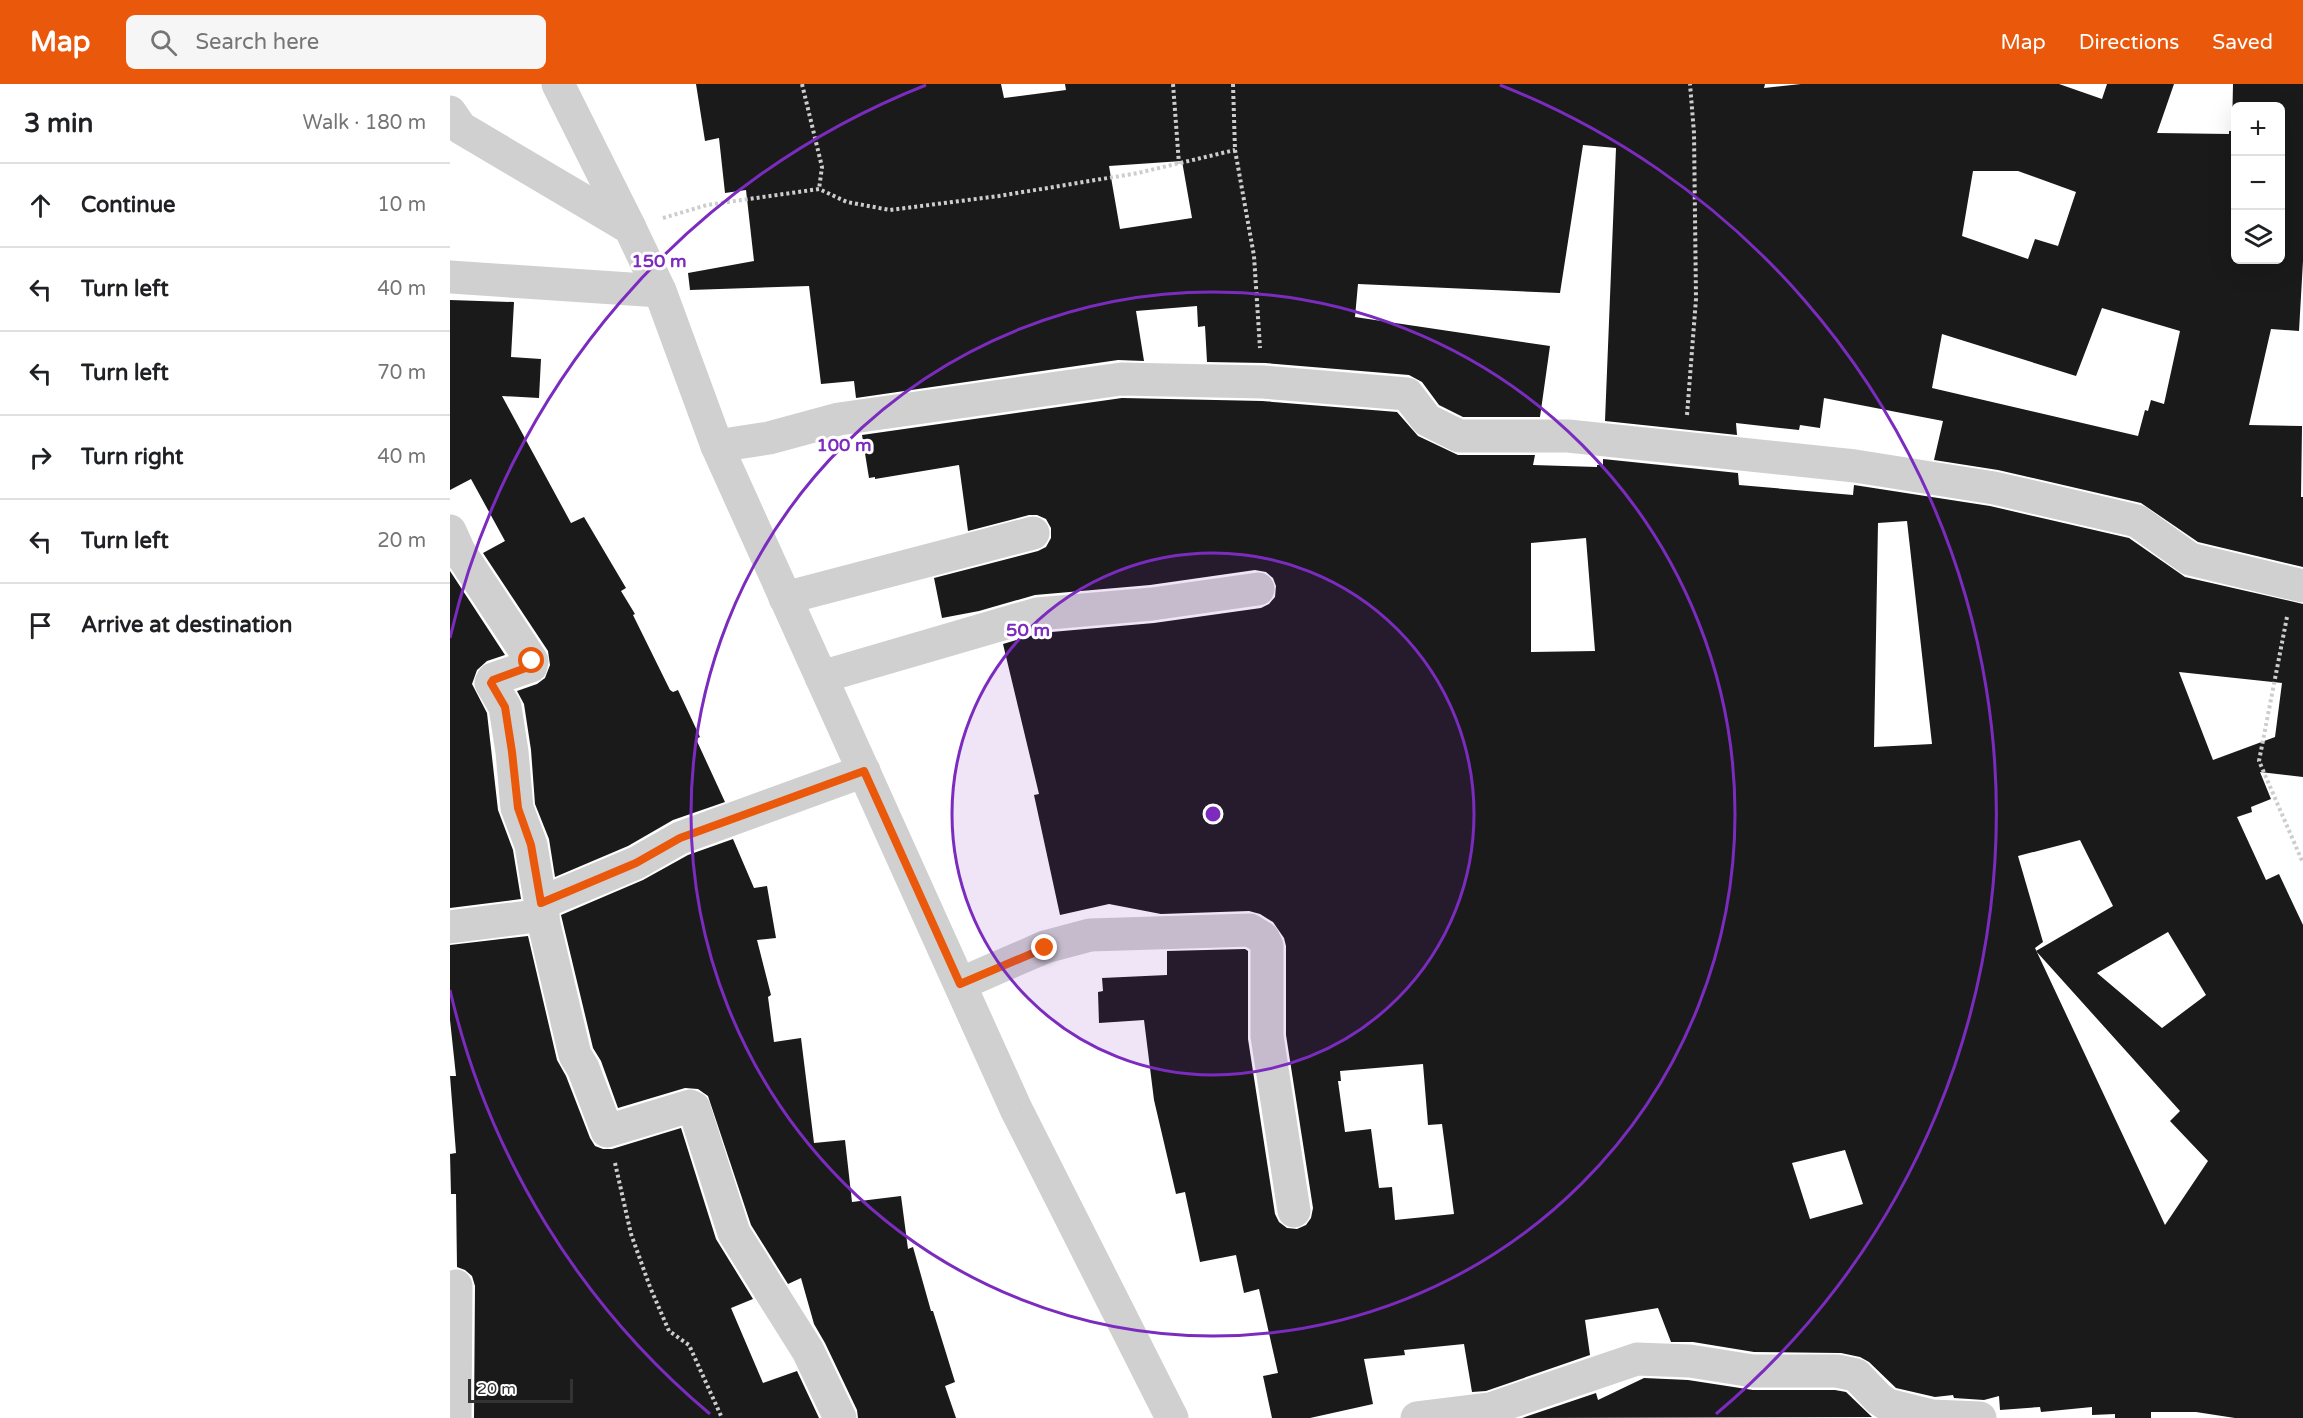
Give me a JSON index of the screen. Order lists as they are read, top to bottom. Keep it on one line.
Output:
{"scale_bar":"20 m","page":{"header":"Map","search":"Search here","nav":["Map","Directions","Saved"],"heading":["3 min","Walk · 180 m"],"map_buttons":["+","−"],"list":[["Continue","10 m"],["Turn left","40 m"],["Turn left","70 m"],["Turn right","40 m"],["Turn left","20 m"],"Arrive at destination"],"scale":"20 m"},"rings":["150 m","100 m","50 m"]}
